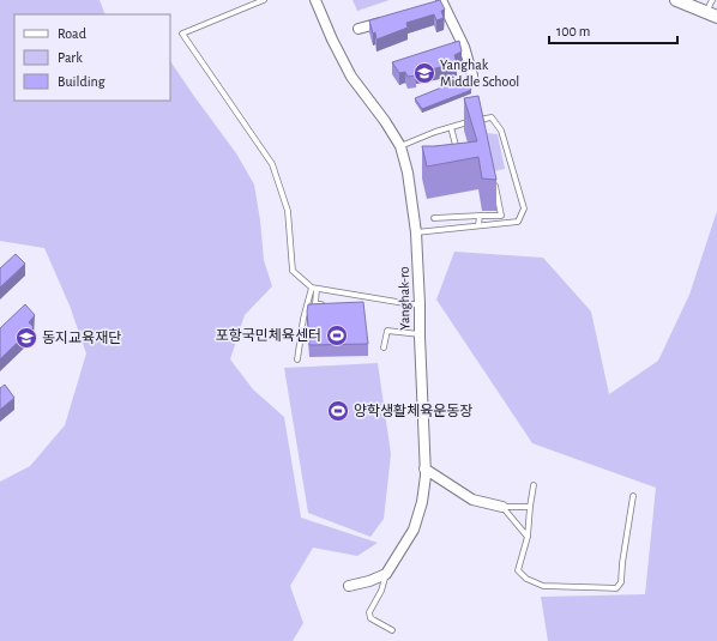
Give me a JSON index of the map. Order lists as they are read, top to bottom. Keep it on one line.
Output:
{"streets":{"street":["Yanghak-ro"]},"places":{"school or university":["Yanghak Middle School","동지교육재단"],"sports":["포항국민체육센터","양학생활체육운동장"]},"legend":["Road","Park","Building"],"scale_bar":"100 m"}
